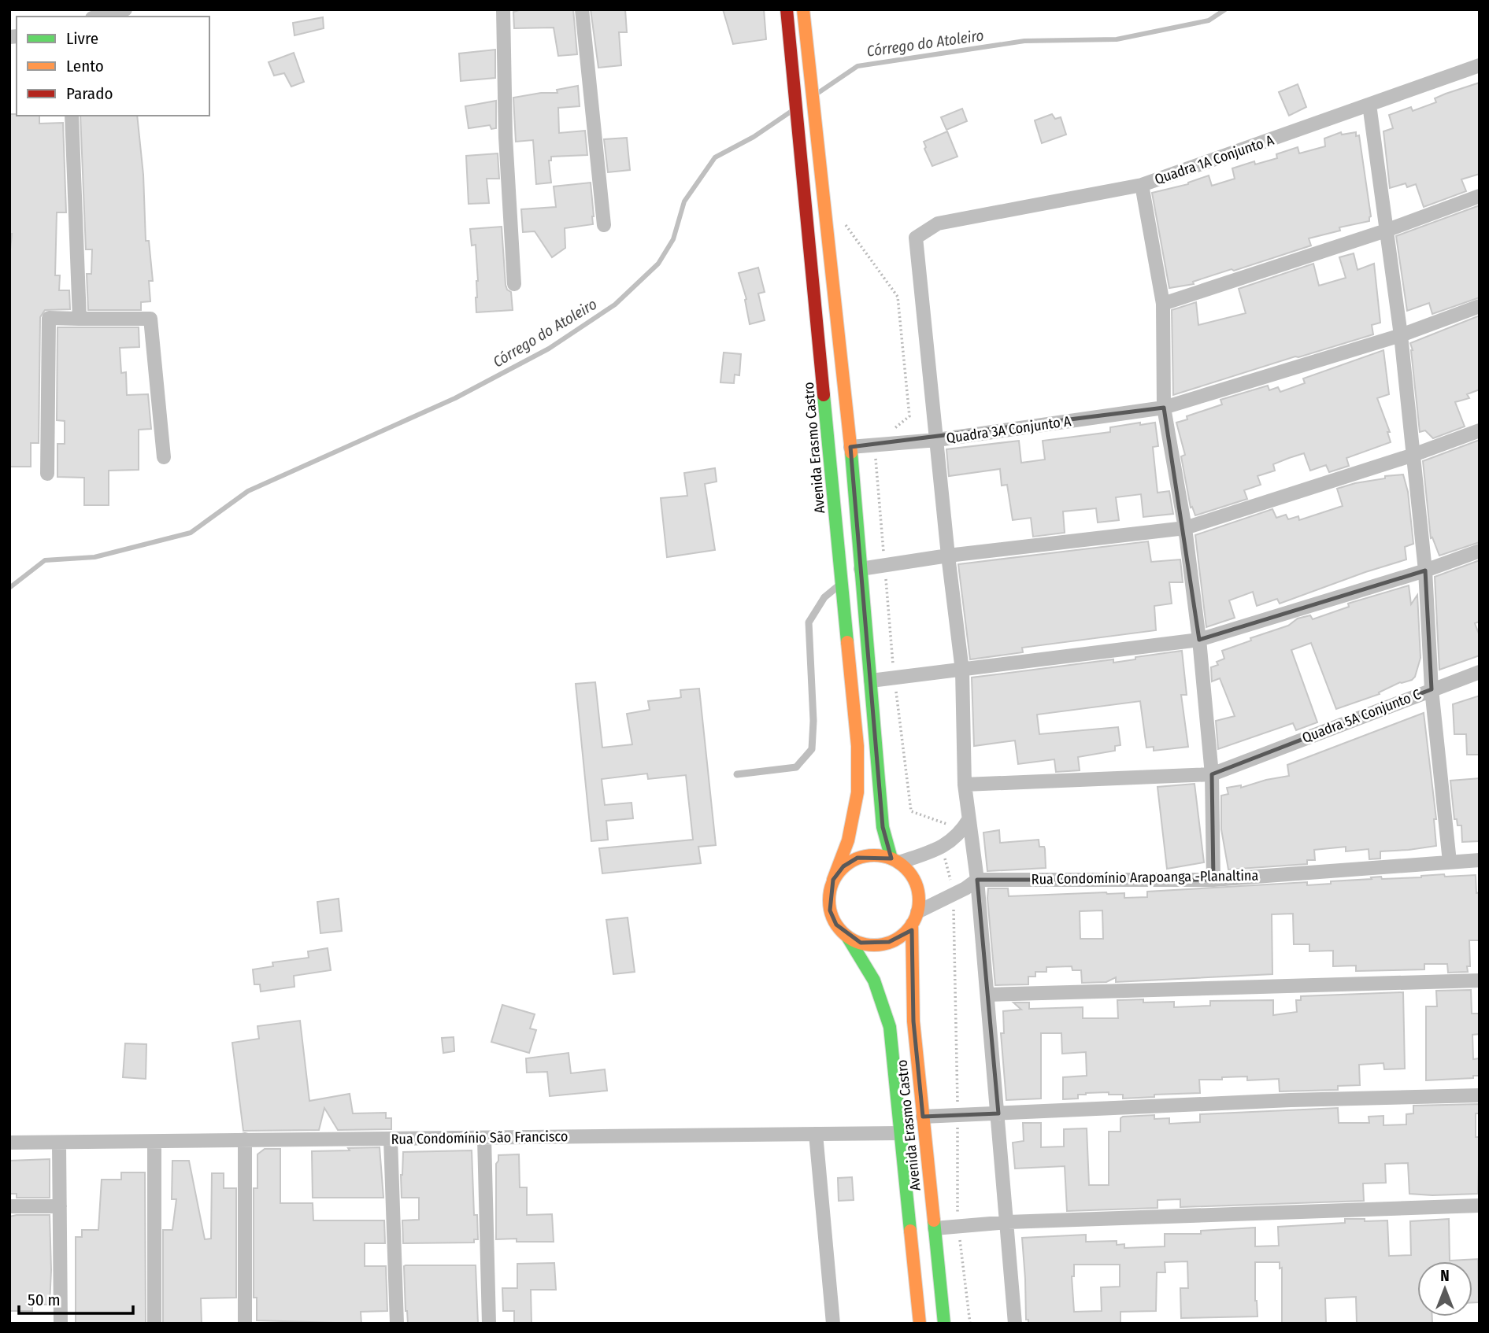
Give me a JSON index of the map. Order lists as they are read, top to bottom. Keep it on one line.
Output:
{"streets":{"main road":["Avenida Erasmo Castro"],"street":["Quadra 1A Conjunto A","Quadra 3A Conjunto A","Quadra 5A Conjunto C","Rua Condomínio Arapoanga -Planaltina","Rua Condomínio São Francisco"]},"crossings":[["Quadra 1A Conjunto A","Quadra 3A Conjunto A"],["Quadra 1A Conjunto A","Quadra 5A Conjunto C"],["Quadra 1A Conjunto A","Rua Condomínio Arapoanga -Planaltina"],["Quadra 3A Conjunto A","Quadra 5A Conjunto C"],["Quadra 3A Conjunto A","Rua Condomínio Arapoanga -Planaltina"],["Avenida Erasmo Castro","Rua Condomínio São Francisco"]],"water":["Córrego do Atoleiro"],"legend":["Livre","Lento","Parado"],"scale_bar":"50 m","north":"top"}
